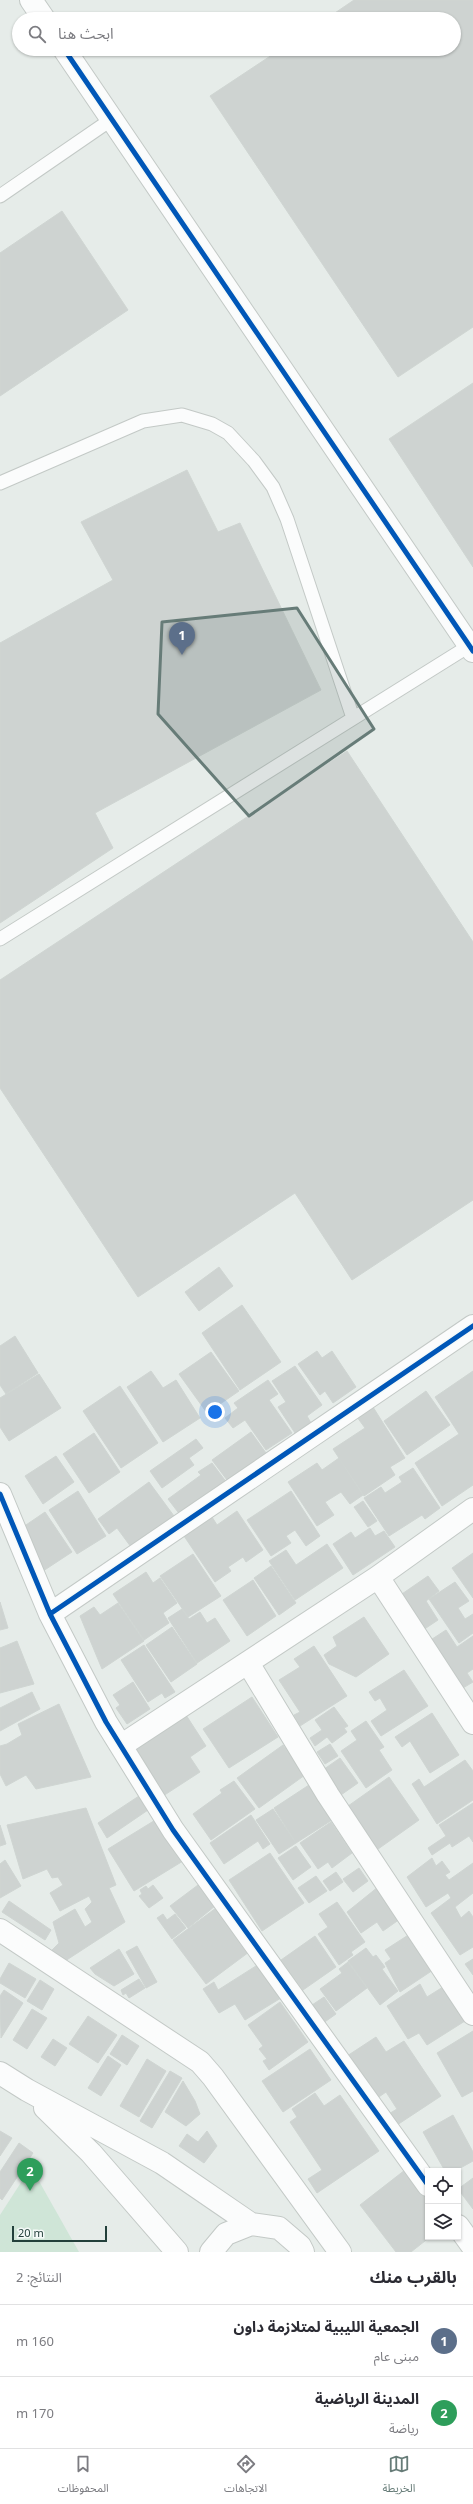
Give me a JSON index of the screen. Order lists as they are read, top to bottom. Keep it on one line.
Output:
{"scale_bar":"20 m","page":{"search":"ابحث هنا","pins":["1","2"],"scale":"20 m","heading":["بالقرب منك","النتائج: 2"],"list":[{"mark":"1","name":"الجمعية الليبية لمتلازمة داون","note":"مبنى عام","value":"160 m"},{"mark":"2","name":"المدينة الرياضية","note":"رياضة","value":"170 m"}],"nav":["الخريطة","الاتجاهات","المحفوظات"]}}
